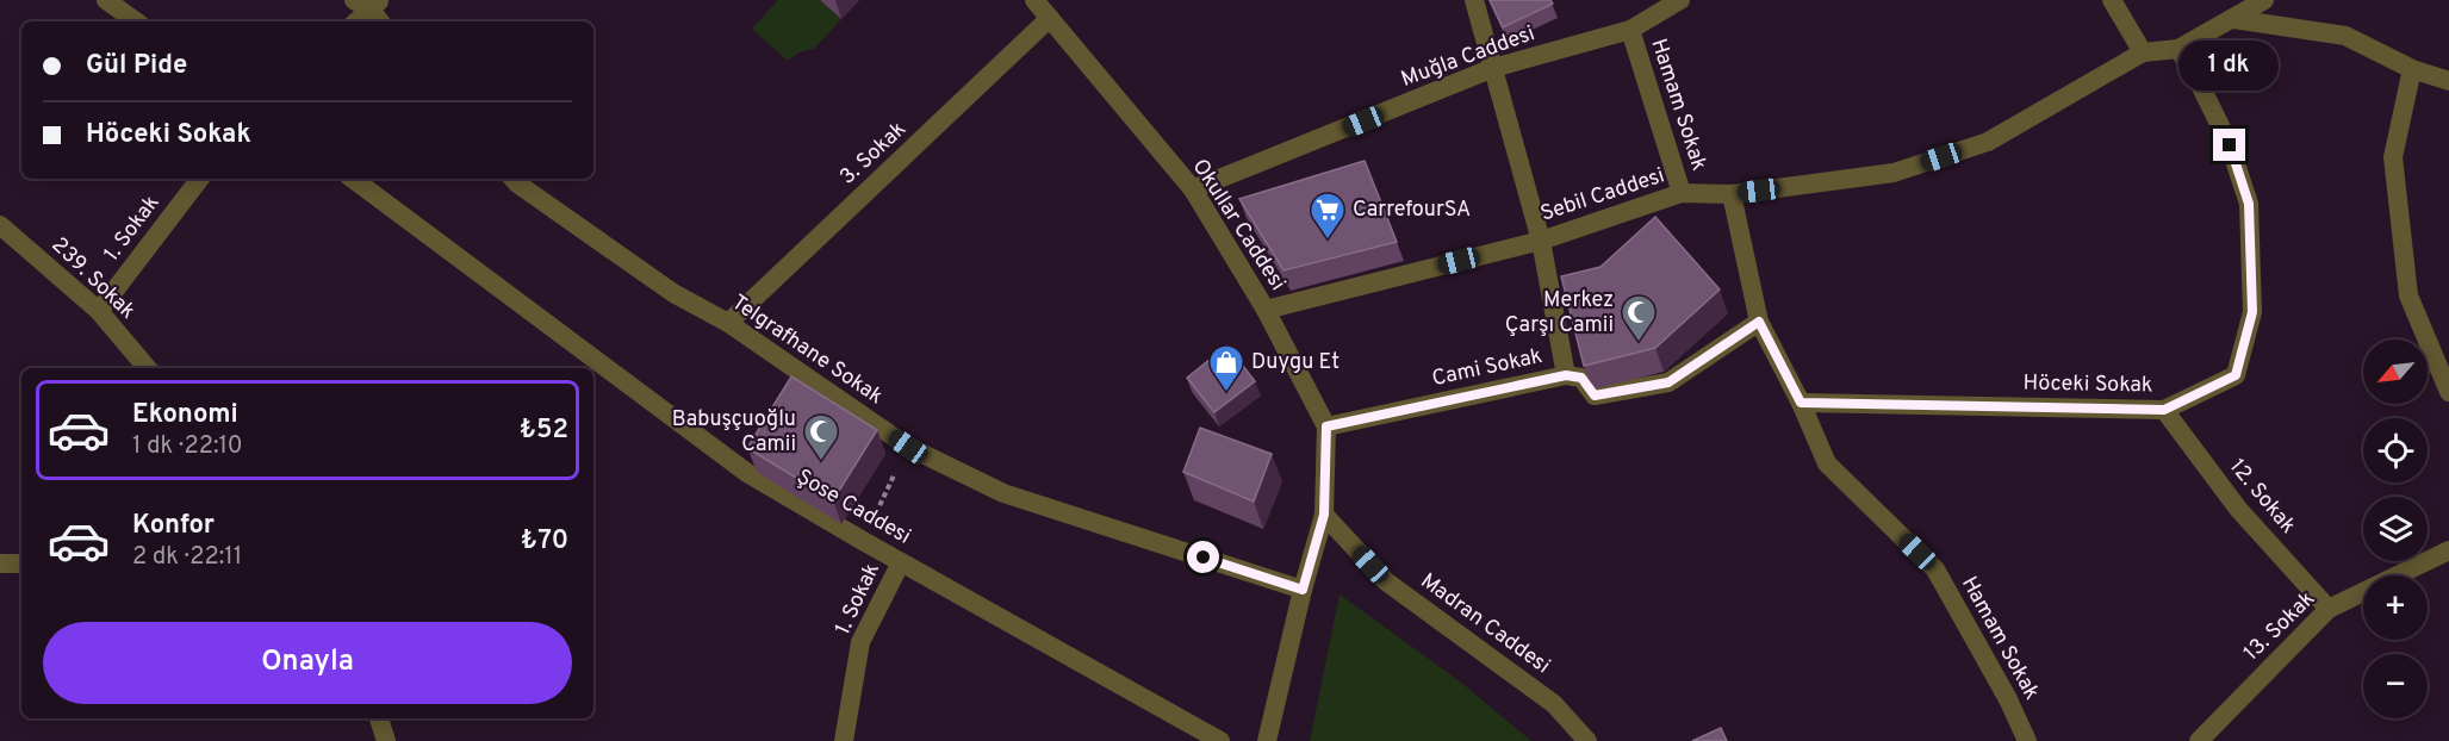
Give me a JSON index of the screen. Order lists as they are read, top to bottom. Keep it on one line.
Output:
{"streets":{"street":["Muğla Caddesi","Hamam Sokak","3. Sokak","Sebil Caddesi","Okullar Caddesi","1. Sokak","239. Sokak","Telgrafhane Sokak","Cami Sokak","Höceki Sokak","12. Sokak","Şose Caddesi","Madran Caddesi","13. Sokak"]},"crossings":[["Muğla Caddesi","Hamam Sokak"],["Muğla Caddesi","Okullar Caddesi"],["Hamam Sokak","Sebil Caddesi"],["Hamam Sokak","Cami Sokak"],["Hamam Sokak","Höceki Sokak"],["3. Sokak","Okullar Caddesi"],["3. Sokak","Telgrafhane Sokak"],["Sebil Caddesi","Okullar Caddesi"],["Sebil Caddesi","Höceki Sokak"],["Okullar Caddesi","Cami Sokak"],["1. Sokak","239. Sokak"],["1. Sokak","Şose Caddesi"],["Höceki Sokak","12. Sokak"],["12. Sokak","13. Sokak"]],"places":{"supermarket":["CarrefourSA"],"mosque":["Merkez Çarşı Camii","Babuşçuoğlu Camii"],"shop":["Duygu Et"]},"north":"bottom left","page":{"banner":["Gül Pide","Höceki Sokak"],"bubble":"1 dk","map_buttons":["+","−"],"list":[{"name":"Ekonomi","note":"1 dk · 22:10","value":"₺52"},{"name":"Konfor","note":"2 dk · 22:11","value":"₺70"}],"buttons":"Onayla"}}
